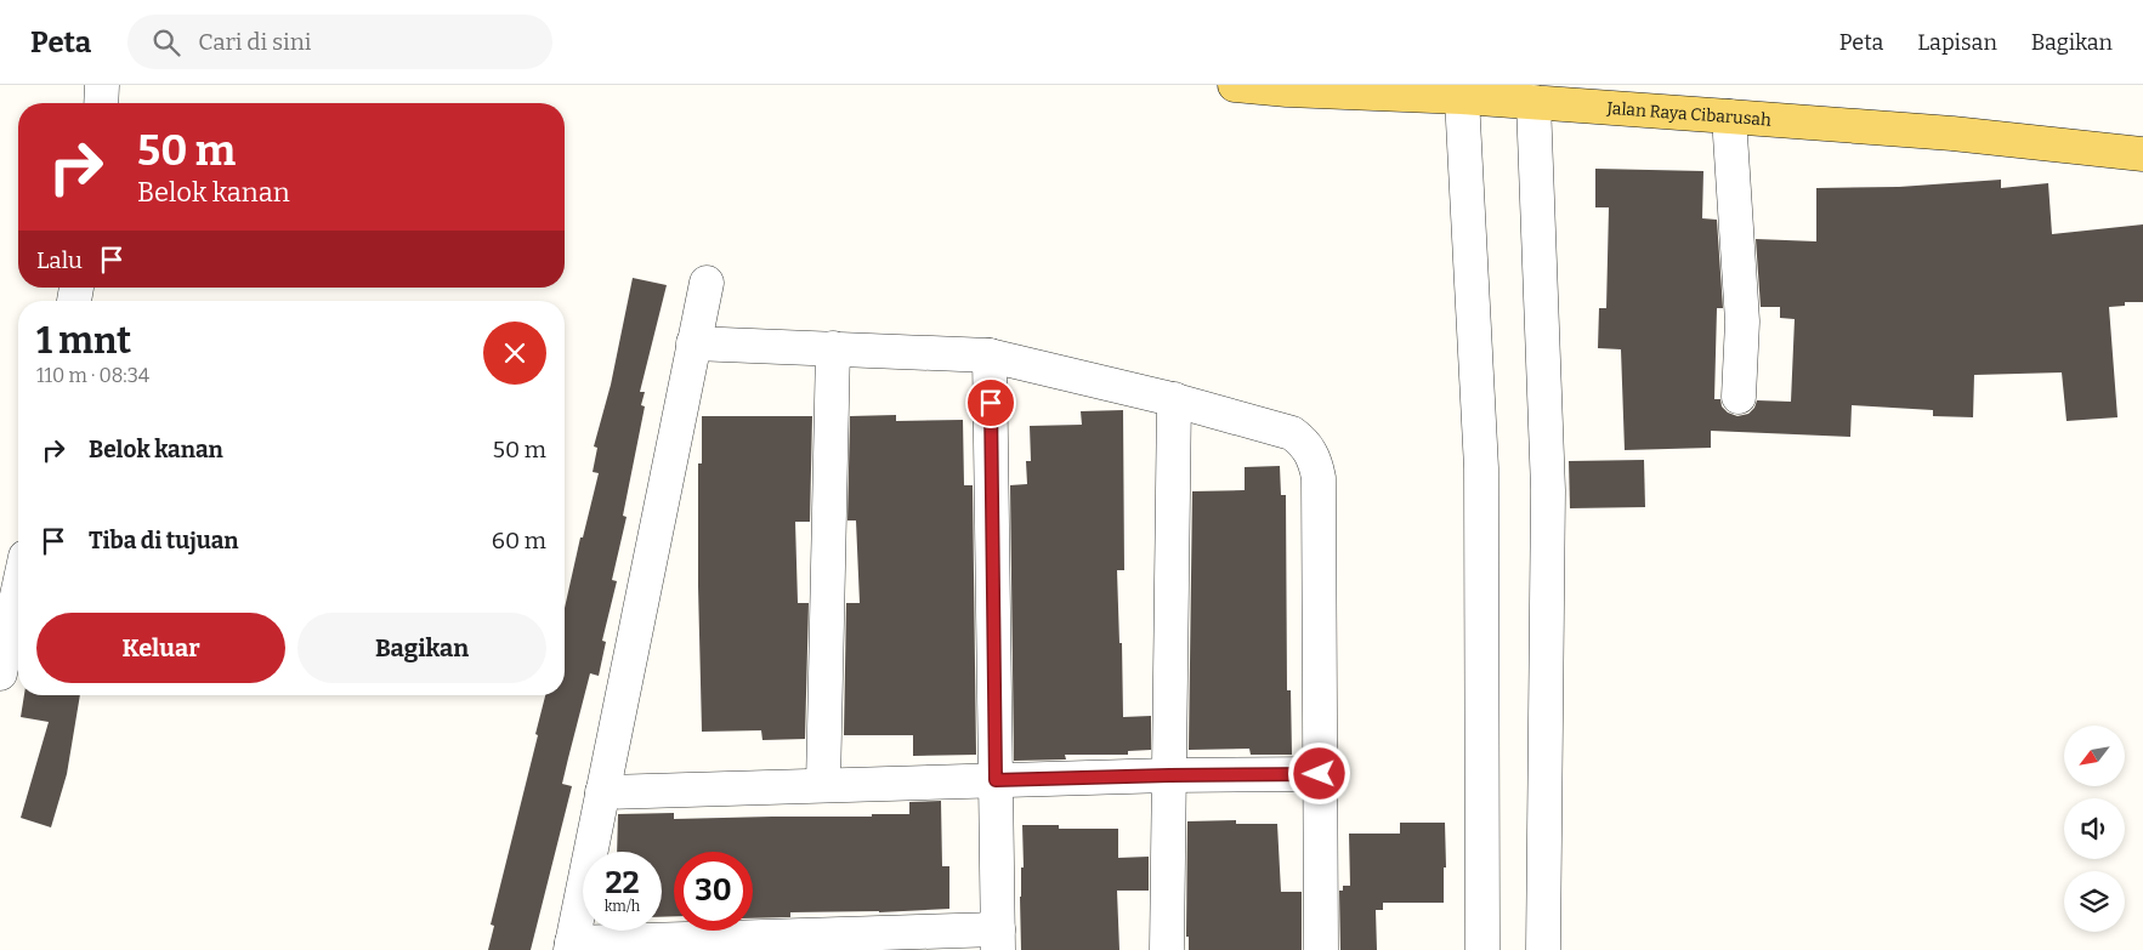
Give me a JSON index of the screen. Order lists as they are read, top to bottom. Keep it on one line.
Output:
{"streets":{"main road":["Jalan Raya Cibarusah"]},"north":"bottom left","page":{"header":"Peta","search":"Cari di sini","nav":["Peta","Lapisan","Bagikan"],"turn":["50 m","Belok kanan"],"then":"Lalu","heading":["1 mnt","110 m · 08:34"],"list":[{"name":"Belok kanan","value":"50 m"},{"name":"Tiba di tujuan","value":"60 m"}],"buttons":["Keluar","Bagikan"],"speed":"22 km/h","limit":"30"}}
